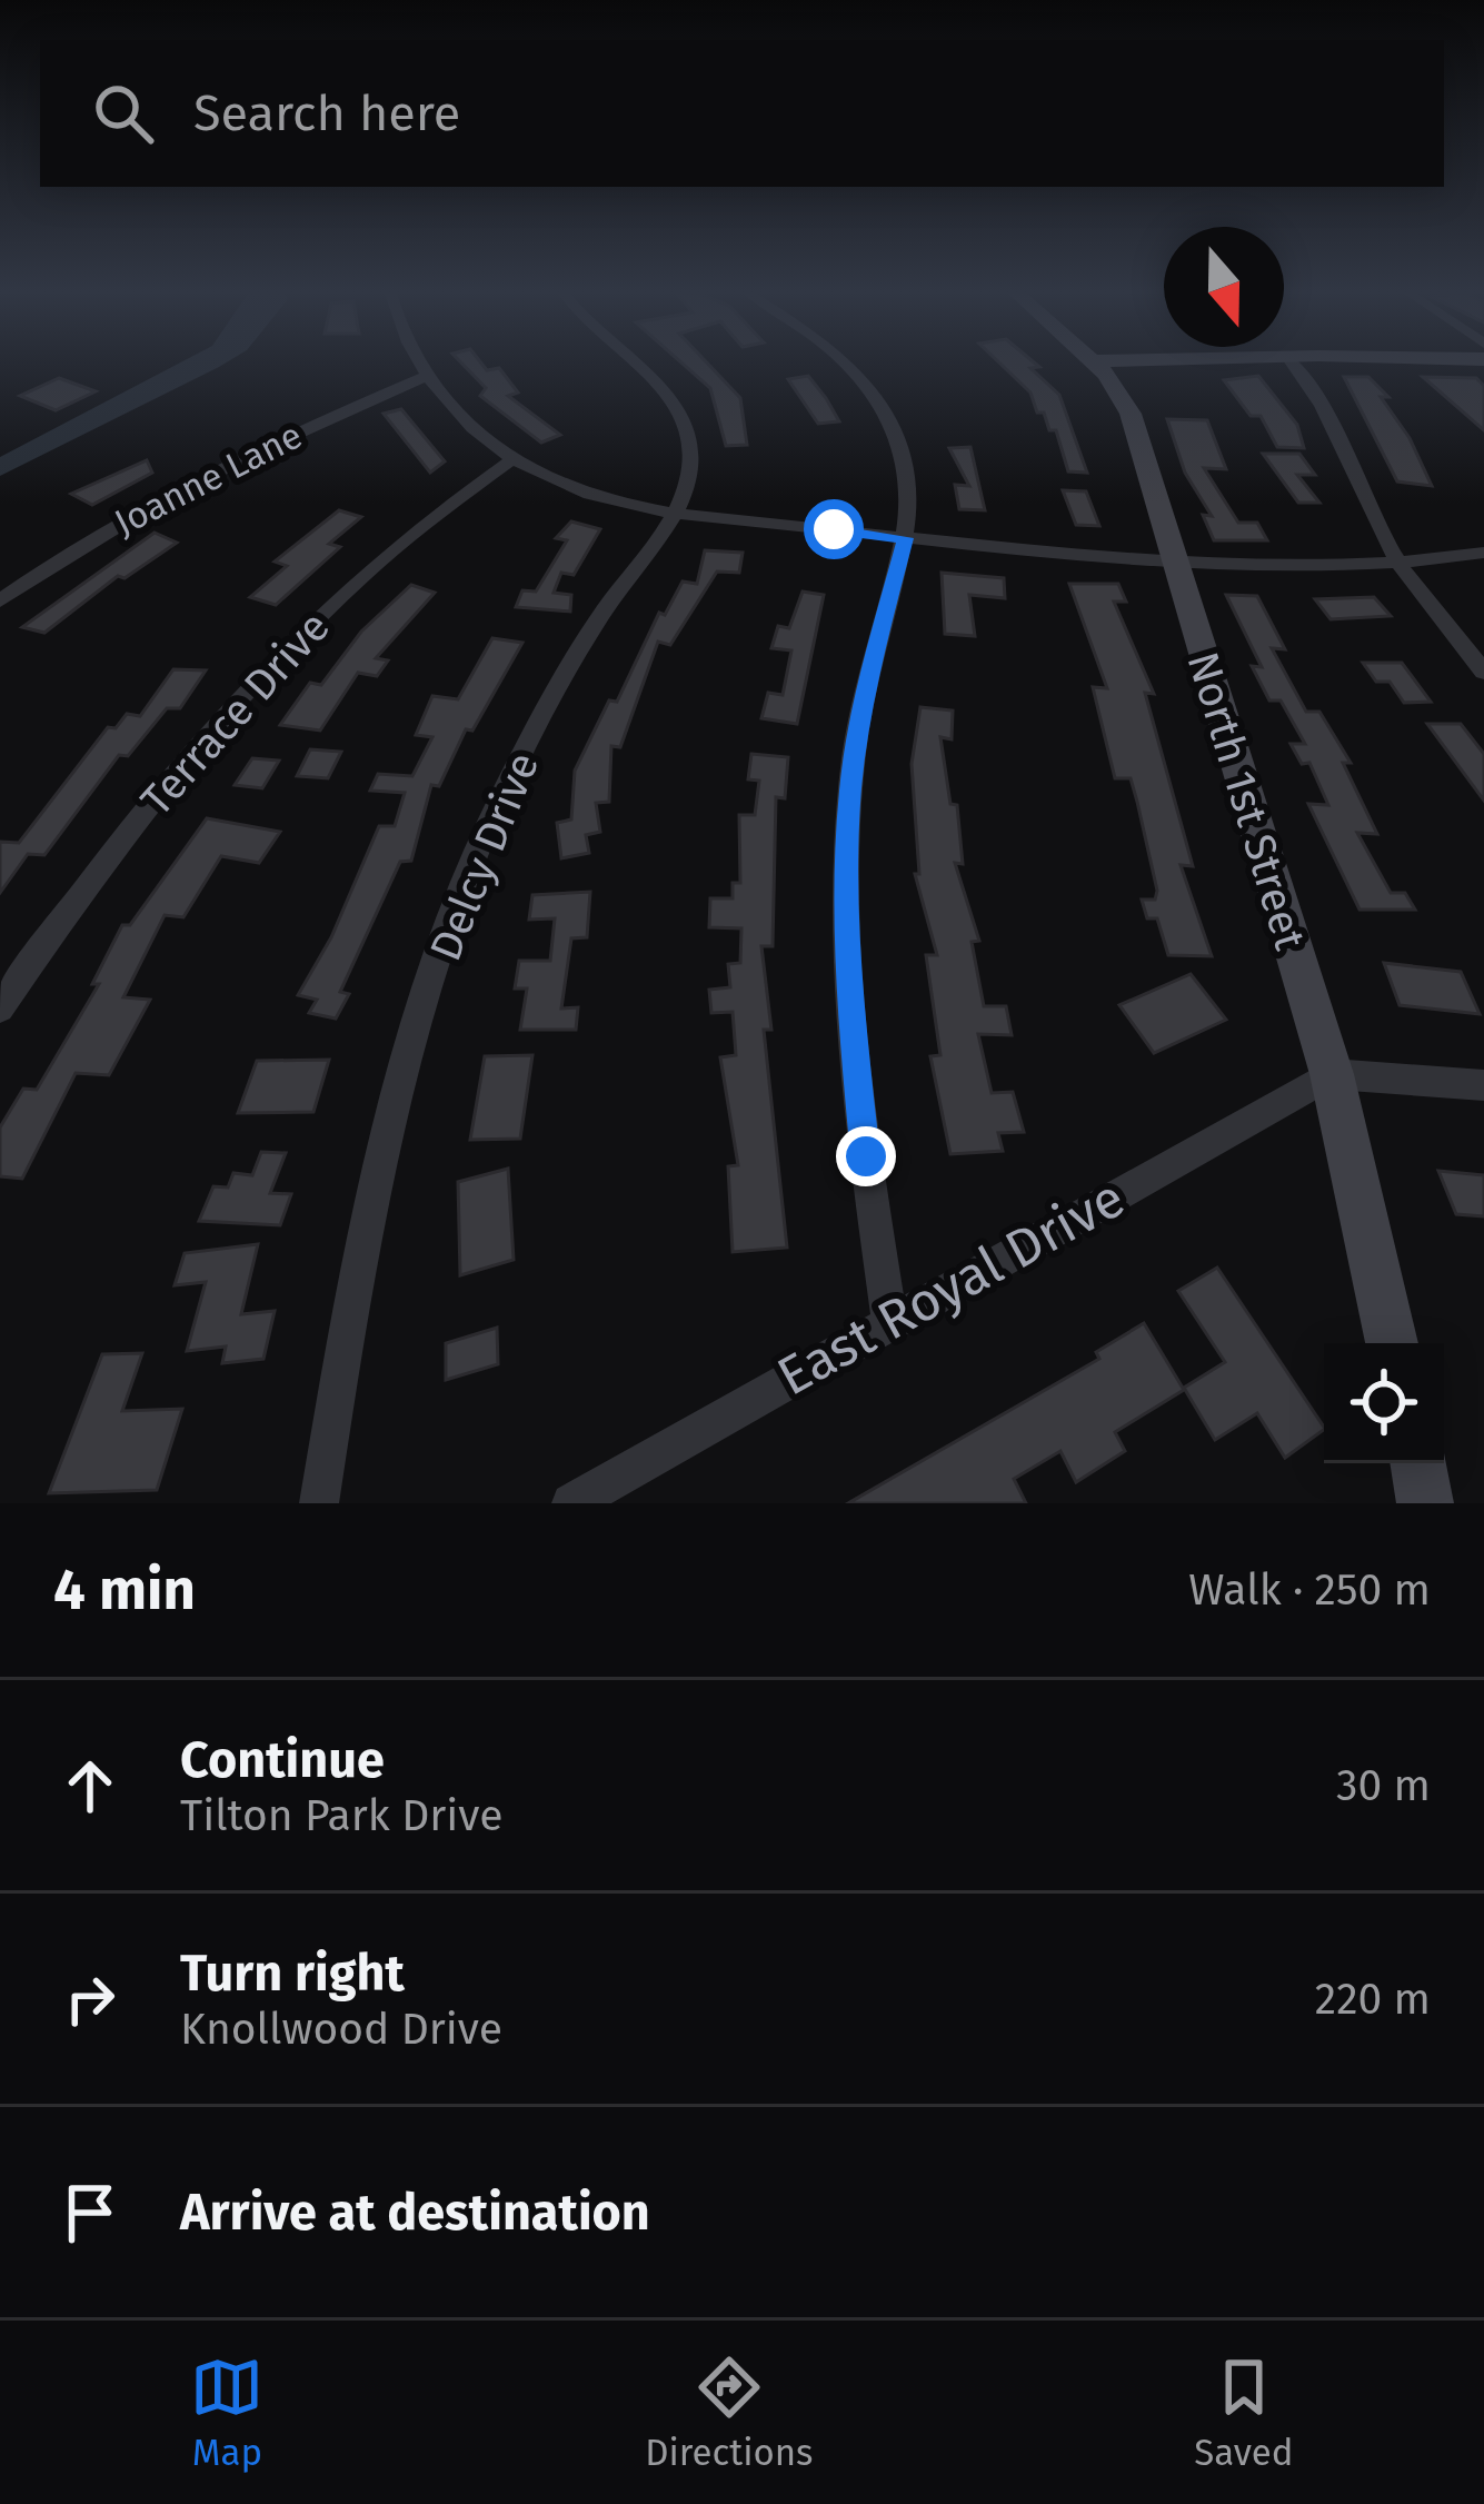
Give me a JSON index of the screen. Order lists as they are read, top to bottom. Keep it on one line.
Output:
{"streets":{"street":["Joanne Lane","Terrace Drive","North 1st Street","Delcy Drive","East Royal Drive"]},"crossings":[["North 1st Street","East Royal Drive"]],"north":"bottom","page":{"search":"Search here","heading":["4 min","Walk · 250 m"],"list":[["Continue","Tilton Park Drive","30 m"],["Turn right","Knollwood Drive","220 m"],"Arrive at destination"],"nav":["Map","Directions","Saved"]}}
